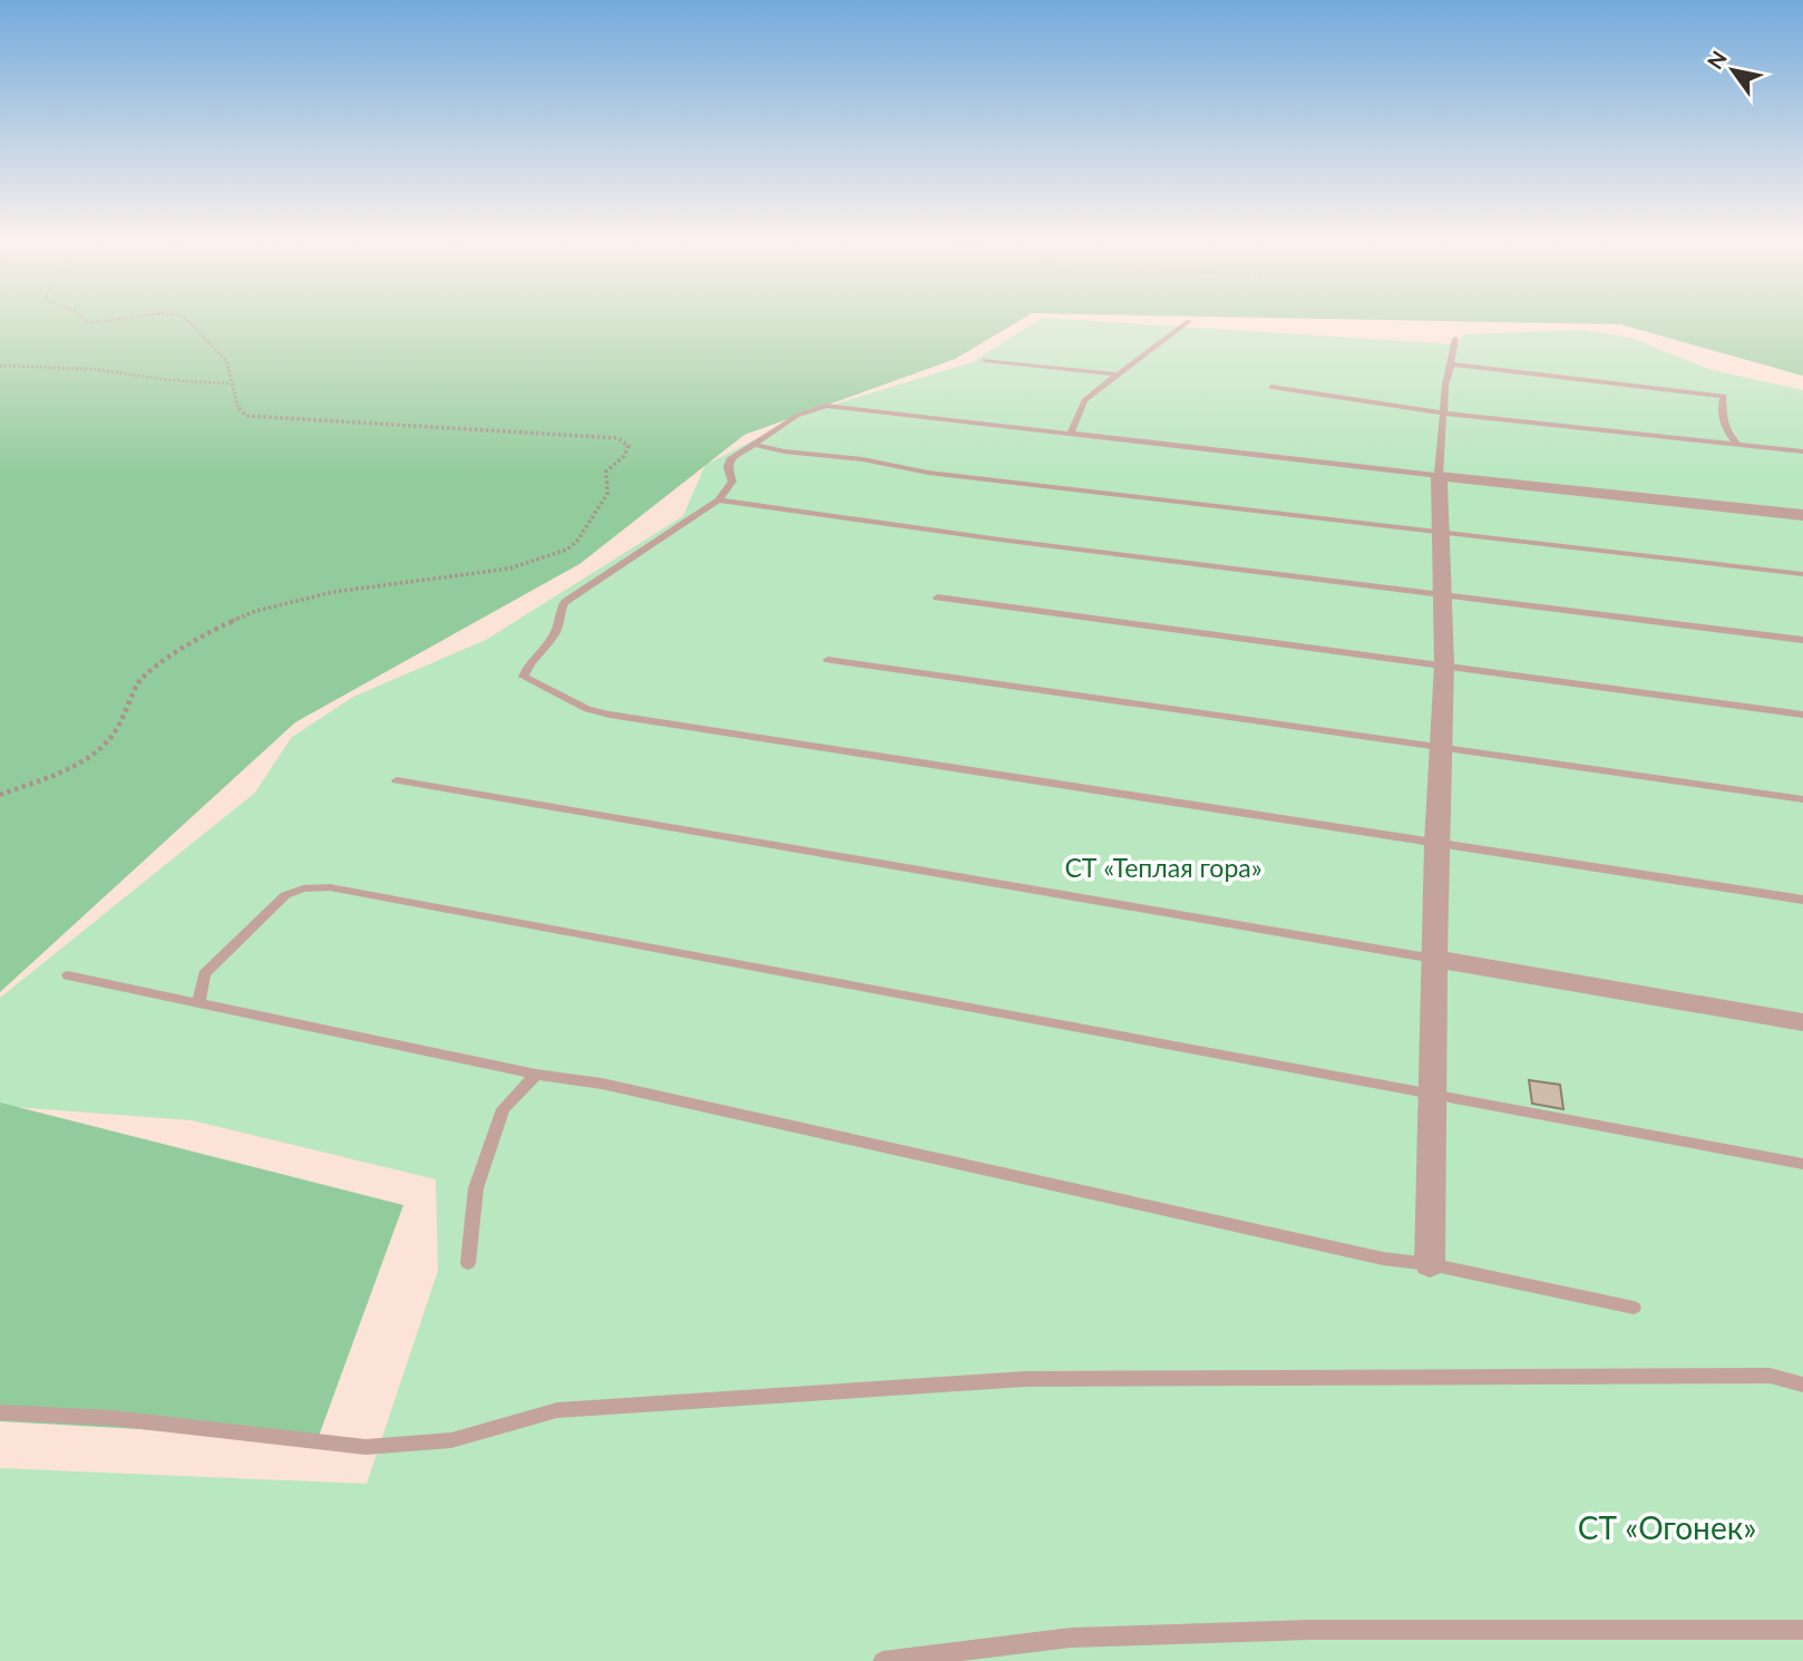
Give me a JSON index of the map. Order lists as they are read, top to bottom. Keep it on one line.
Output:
{"parks":["СТ «Теплая гора»","СТ «Огонек»"],"north":"top left"}
